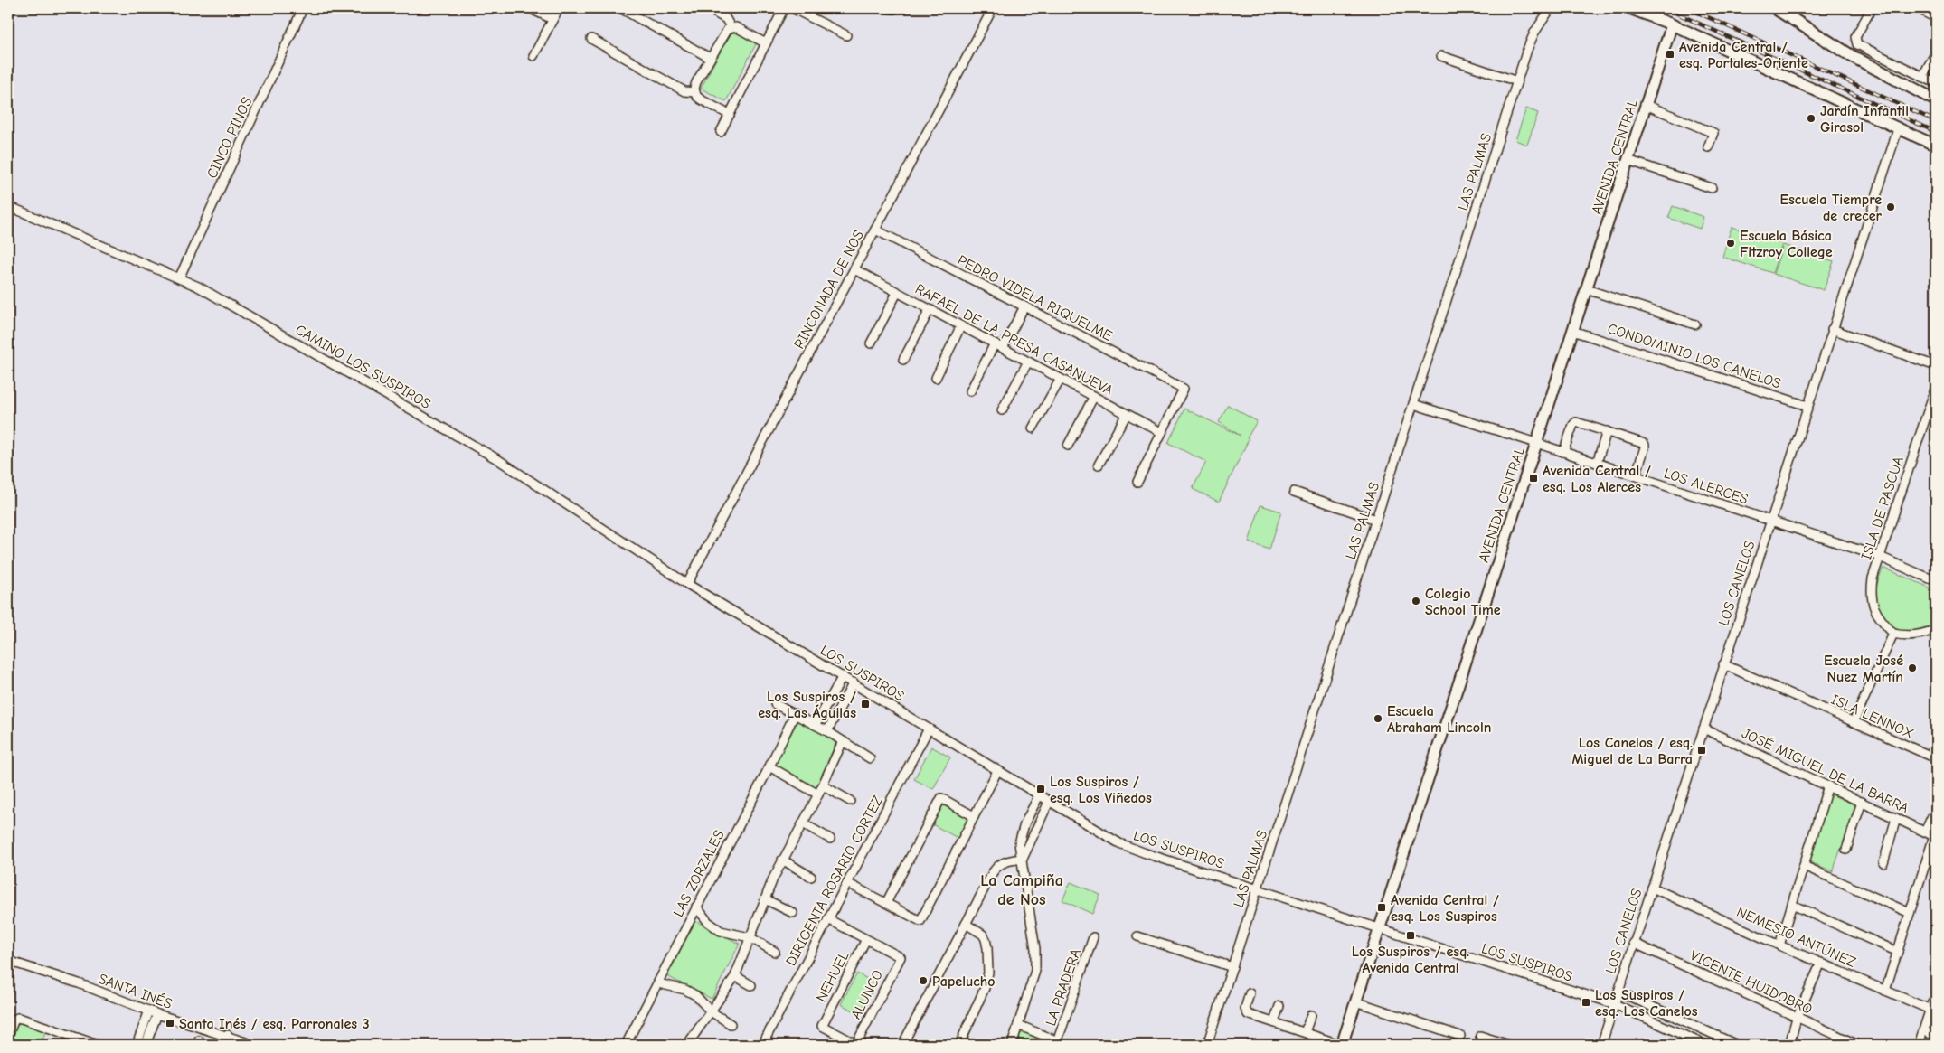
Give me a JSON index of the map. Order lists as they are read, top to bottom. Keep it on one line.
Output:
{"streets":{"street":["CINCO PINOS","AVENIDA CENTRAL","LAS PALMAS","RINCONADA DE NOS","PEDRO VIDELA RIQUELME","RAFAEL DE LA PRESA CASANUEVA","CONDOMINIO LOS CANELOS","CAMINO LOS SUSPIROS","LOS ALERCES","ISLA DE PASCUA","LOS CANELOS","LOS SUSPIROS","ISLA LENNOX","JOSÉ MIGUEL DE LA BARRA","LAS ZORZALES","DIRIGENTA ROSARIO CORTEZ","NEMESIO ANTÚNEZ","NEHUEL","VICENTE HUIDOBRO","LA PRADERA","SANTA INÉS","ALUNCO"]},"crossings":[["CINCO PINOS","CAMINO LOS SUSPIROS"],["AVENIDA CENTRAL","CONDOMINIO LOS CANELOS"],["AVENIDA CENTRAL","LOS ALERCES"],["AVENIDA CENTRAL","LOS SUSPIROS"],["LAS PALMAS","LOS ALERCES"],["LAS PALMAS","LOS SUSPIROS"],["RINCONADA DE NOS","PEDRO VIDELA RIQUELME"],["RINCONADA DE NOS","RAFAEL DE LA PRESA CASANUEVA"],["RINCONADA DE NOS","CAMINO LOS SUSPIROS"],["RINCONADA DE NOS","LOS SUSPIROS"],["PEDRO VIDELA RIQUELME","RAFAEL DE LA PRESA CASANUEVA"],["CONDOMINIO LOS CANELOS","LOS CANELOS"],["CAMINO LOS SUSPIROS","LOS SUSPIROS"],["LOS ALERCES","ISLA DE PASCUA"],["LOS ALERCES","LOS CANELOS"],["LOS CANELOS","LOS SUSPIROS"],["LOS CANELOS","ISLA LENNOX"],["LOS CANELOS","JOSÉ MIGUEL DE LA BARRA"],["LOS CANELOS","NEMESIO ANTÚNEZ"],["LOS CANELOS","VICENTE HUIDOBRO"],["LOS SUSPIROS","DIRIGENTA ROSARIO CORTEZ"],["NEHUEL","ALUNCO"]],"districts":["La Campiña de Nos"],"places":{"transit":["Avenida Central / esq. Portales-Oriente","Avenida Central / esq. Los Alerces","Los Suspiros / esq. Las Águilas","Los Canelos / esq. Miguel de La Barra","Los Suspiros / esq. Los Viñedos","Avenida Central / esq. Los Suspiros","Los Suspiros / esq. Avenida Central","Los Suspiros / esq. Los Canelos","Santa Inés / esq. Parronales 3"],"other":["Jardín Infantil Girasol","Escuela Tiempre de crecer","Escuela Básica Fitzroy College","Colegio School Time","Escuela José Nuez Martín","Escuela Abraham Lincoln","Papelucho"]}}
